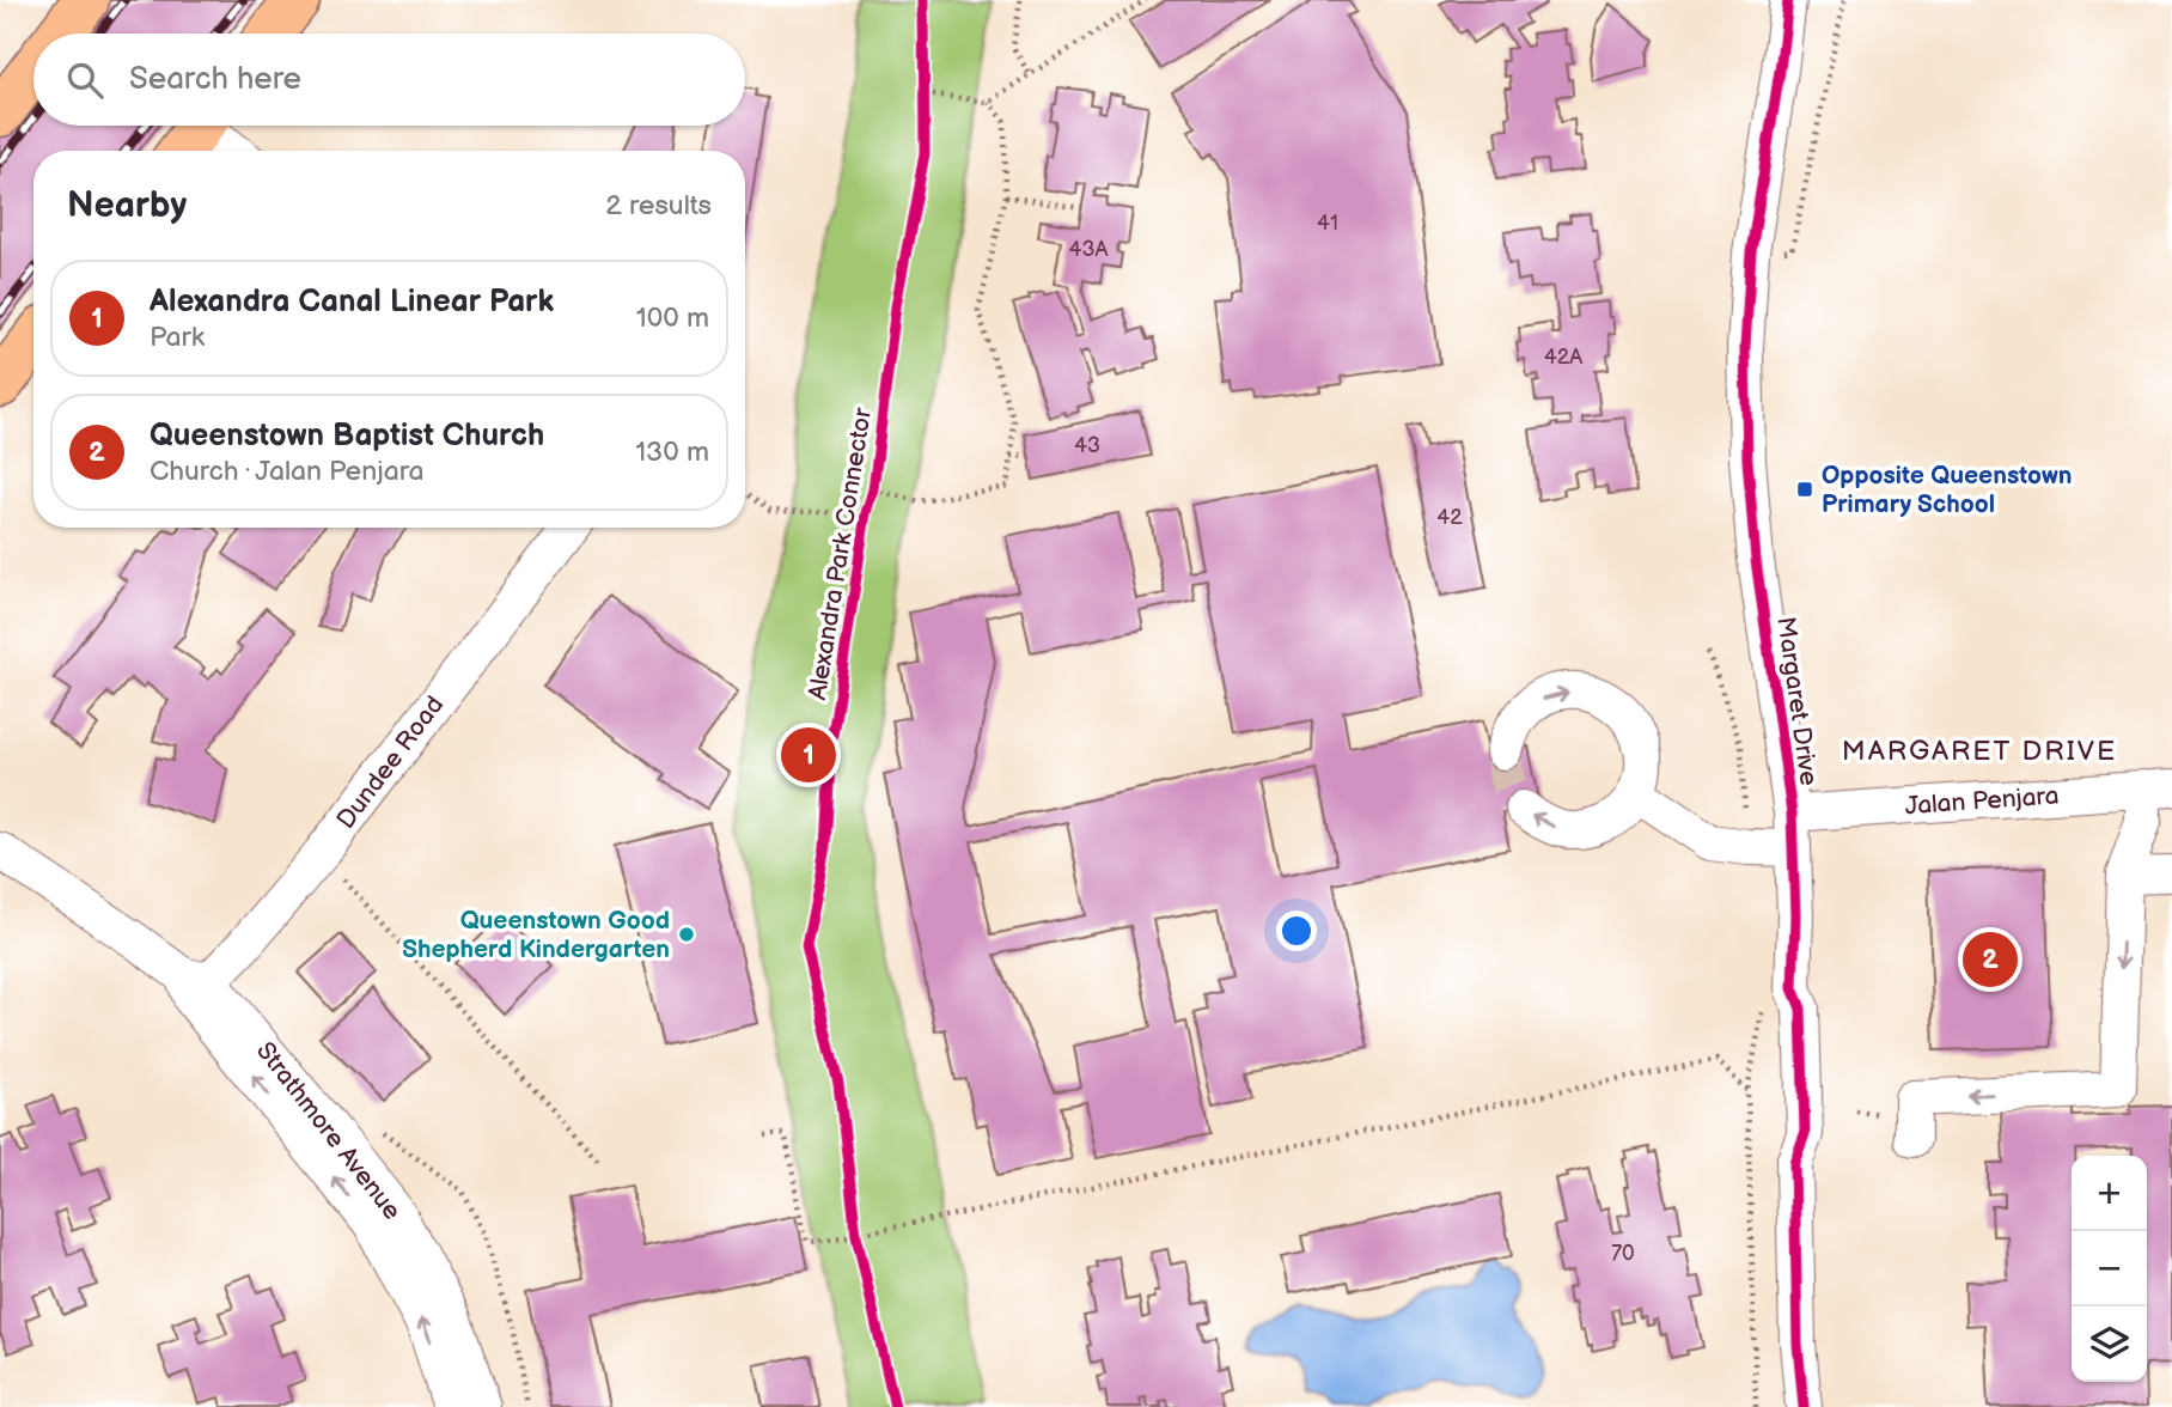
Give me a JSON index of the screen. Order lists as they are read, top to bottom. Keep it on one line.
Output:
{"streets":{"street":["Margaret Drive","Dundee Road","Jalan Penjara","Strathmore Avenue"],"cycle path":["Alexandra Park Connector"]},"crossings":[["Margaret Drive","Jalan Penjara"],["Dundee Road","Strathmore Avenue"]],"districts":["MARGARET DRIVE"],"places":{"transit":["Opposite Queenstown Primary School"],"other":["Queenstown Good Shepherd Kindergarten"]},"house_numbers":["41","43A","42A","43","42","70"],"page":{"search":"Search here","heading":["Nearby","2 results"],"list":[{"mark":"1","name":"Alexandra Canal Linear Park","note":"Park","value":"100 m"},{"mark":"2","name":"Queenstown Baptist Church","note":"Church · Jalan Penjara","value":"130 m"}],"pins":["1","2"],"map_buttons":["+","−"]}}
